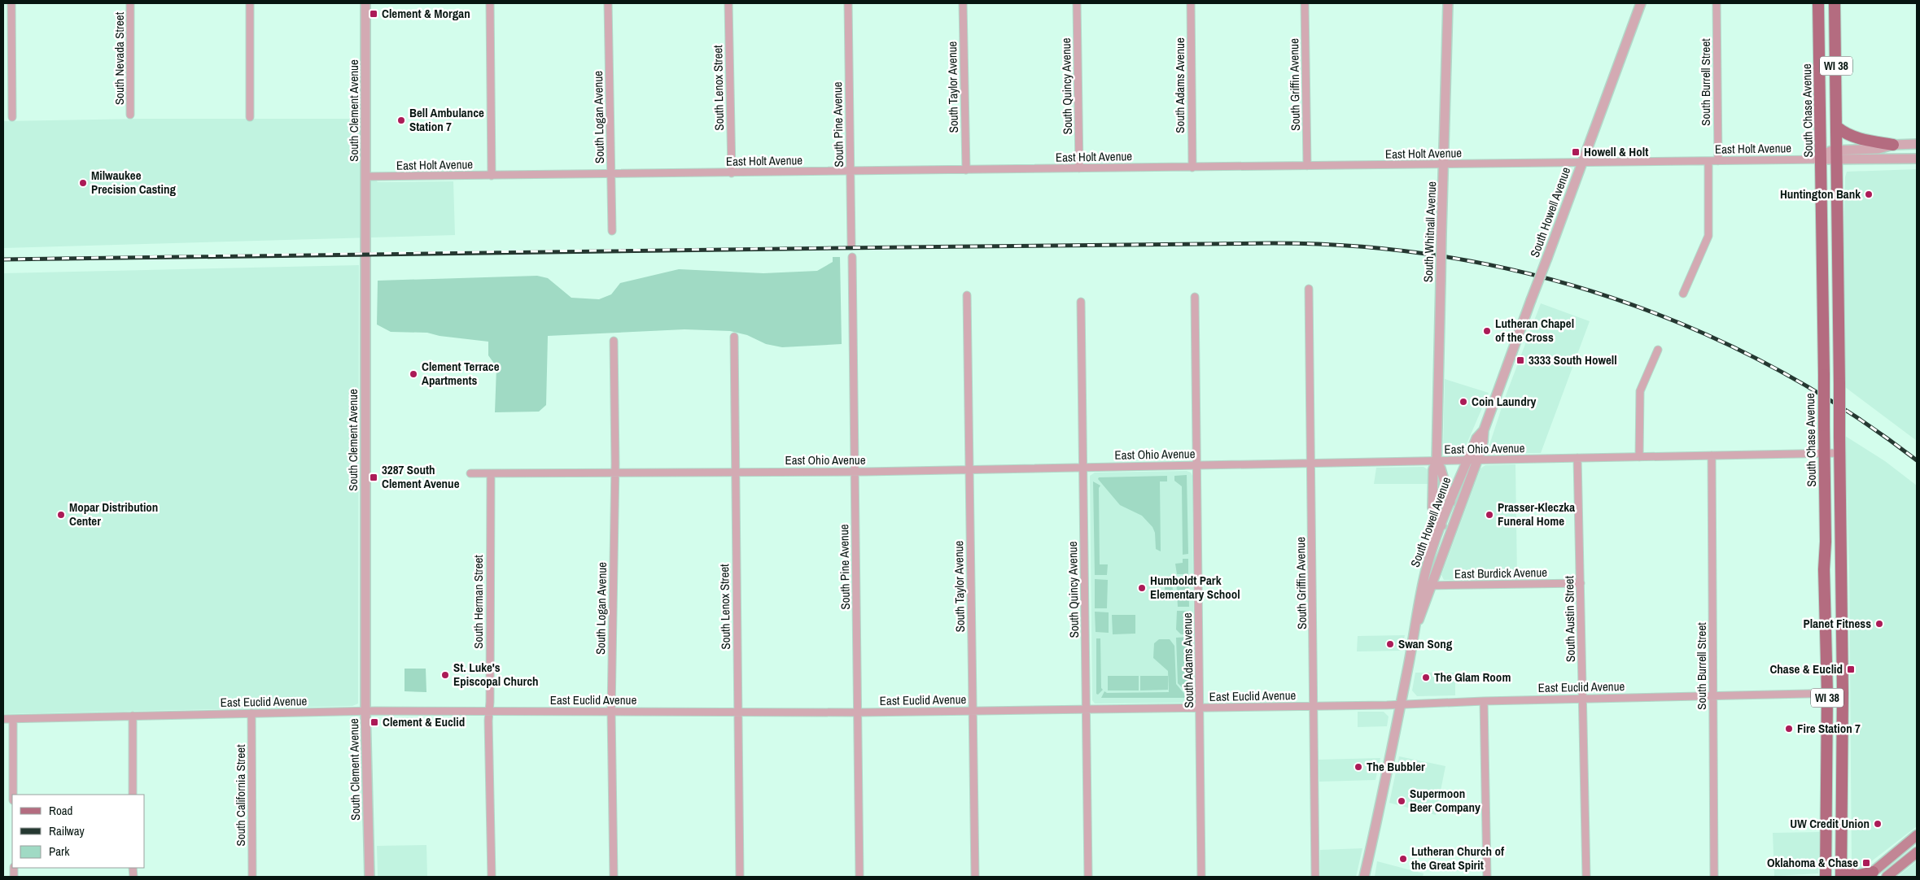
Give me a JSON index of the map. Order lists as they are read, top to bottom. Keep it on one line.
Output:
{"streets":{"main road":["WI 38","South Chase Avenue"],"street":["South Nevada Street","South Burrell Street","South Griffin Avenue","South Adams Avenue","South Quincy Avenue","South Taylor Avenue","South Lenox Street","South Clement Avenue","South Logan Avenue","South Pine Avenue","East Holt Avenue","South Howell Avenue","South Whitnall Avenue","East Ohio Avenue","East Burdick Avenue","South Herman Street","South Austin Street","East Euclid Avenue","South California Street"]},"crossings":[["WI 38","East Ohio Avenue"],["WI 38","East Euclid Avenue"],["South Burrell Street","East Holt Avenue"],["South Burrell Street","East Ohio Avenue"],["South Burrell Street","East Euclid Avenue"],["South Griffin Avenue","East Holt Avenue"],["South Griffin Avenue","East Ohio Avenue"],["South Griffin Avenue","East Euclid Avenue"],["South Adams Avenue","East Holt Avenue"],["South Adams Avenue","East Ohio Avenue"],["South Adams Avenue","East Euclid Avenue"],["South Quincy Avenue","East Holt Avenue"],["South Quincy Avenue","East Ohio Avenue"],["South Quincy Avenue","East Euclid Avenue"],["South Taylor Avenue","East Holt Avenue"],["South Taylor Avenue","East Ohio Avenue"],["South Taylor Avenue","East Euclid Avenue"],["South Lenox Street","East Holt Avenue"],["South Lenox Street","East Ohio Avenue"],["South Lenox Street","East Euclid Avenue"],["South Clement Avenue","East Holt Avenue"],["South Clement Avenue","East Euclid Avenue"],["South Chase Avenue","East Holt Avenue"],["South Chase Avenue","East Ohio Avenue"],["South Chase Avenue","East Euclid Avenue"],["South Logan Avenue","East Holt Avenue"],["South Logan Avenue","East Ohio Avenue"],["South Logan Avenue","East Euclid Avenue"],["South Pine Avenue","East Holt Avenue"],["South Pine Avenue","East Ohio Avenue"],["South Pine Avenue","East Euclid Avenue"],["East Holt Avenue","South Howell Avenue"],["East Holt Avenue","South Whitnall Avenue"],["South Howell Avenue","South Whitnall Avenue"],["South Howell Avenue","East Ohio Avenue"],["South Howell Avenue","East Burdick Avenue"],["South Howell Avenue","East Euclid Avenue"],["South Whitnall Avenue","East Ohio Avenue"],["East Ohio Avenue","South Herman Street"],["East Ohio Avenue","South Austin Street"],["East Burdick Avenue","South Austin Street"],["South Herman Street","East Euclid Avenue"],["South Austin Street","East Euclid Avenue"],["East Euclid Avenue","South California Street"]],"places":{"transit":["Clement & Morgan","Howell & Holt","3333 South Howell","3287 South Clement Avenue","Chase & Euclid","Clement & Euclid","Oklahoma & Chase"],"other":["Bell Ambulance Station 7","Milwaukee Precision Casting","Huntington Bank","Lutheran Chapel of the Cross","Clement Terrace Apartments","Coin Laundry","Mopar Distribution Center","Prasser-Kleczka Funeral Home","Humboldt Park Elementary School","Planet Fitness","Swan Song","St. Luke's Episcopal Church","The Glam Room","Fire Station 7","The Bubbler","Supermoon Beer Company","UW Credit Union","Lutheran Church of the Great Spirit"]},"legend":["Road","Railway","Park"]}
